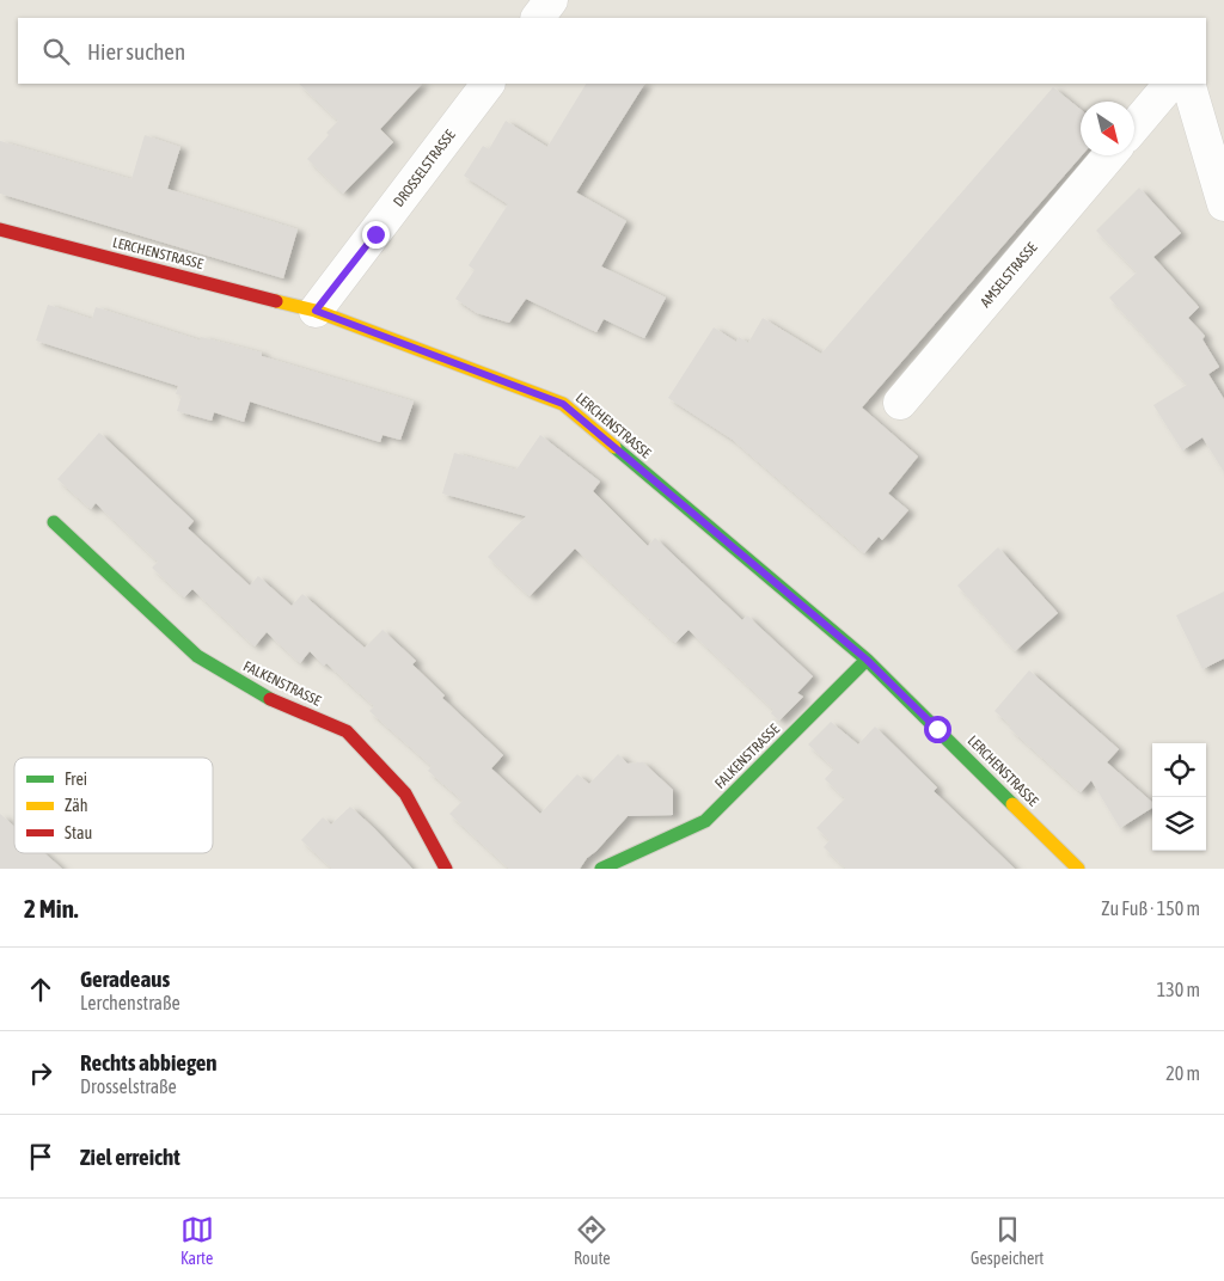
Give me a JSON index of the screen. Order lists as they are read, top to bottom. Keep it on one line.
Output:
{"streets":{"street":["DROSSELSTRASSE","LERCHENSTRASSE","AMSELSTRASSE","FALKENSTRASSE"]},"crossings":[["DROSSELSTRASSE","LERCHENSTRASSE"],["LERCHENSTRASSE","FALKENSTRASSE"]],"legend":["Frei","Zäh","Stau"],"north":"bottom right","page":{"search":"Hier suchen","heading":["2 Min.","Zu Fuß · 150 m"],"list":[["Geradeaus","Lerchenstraße","130 m"],["Rechts abbiegen","Drosselstraße","20 m"],"Ziel erreicht"],"nav":["Karte","Route","Gespeichert"]}}
